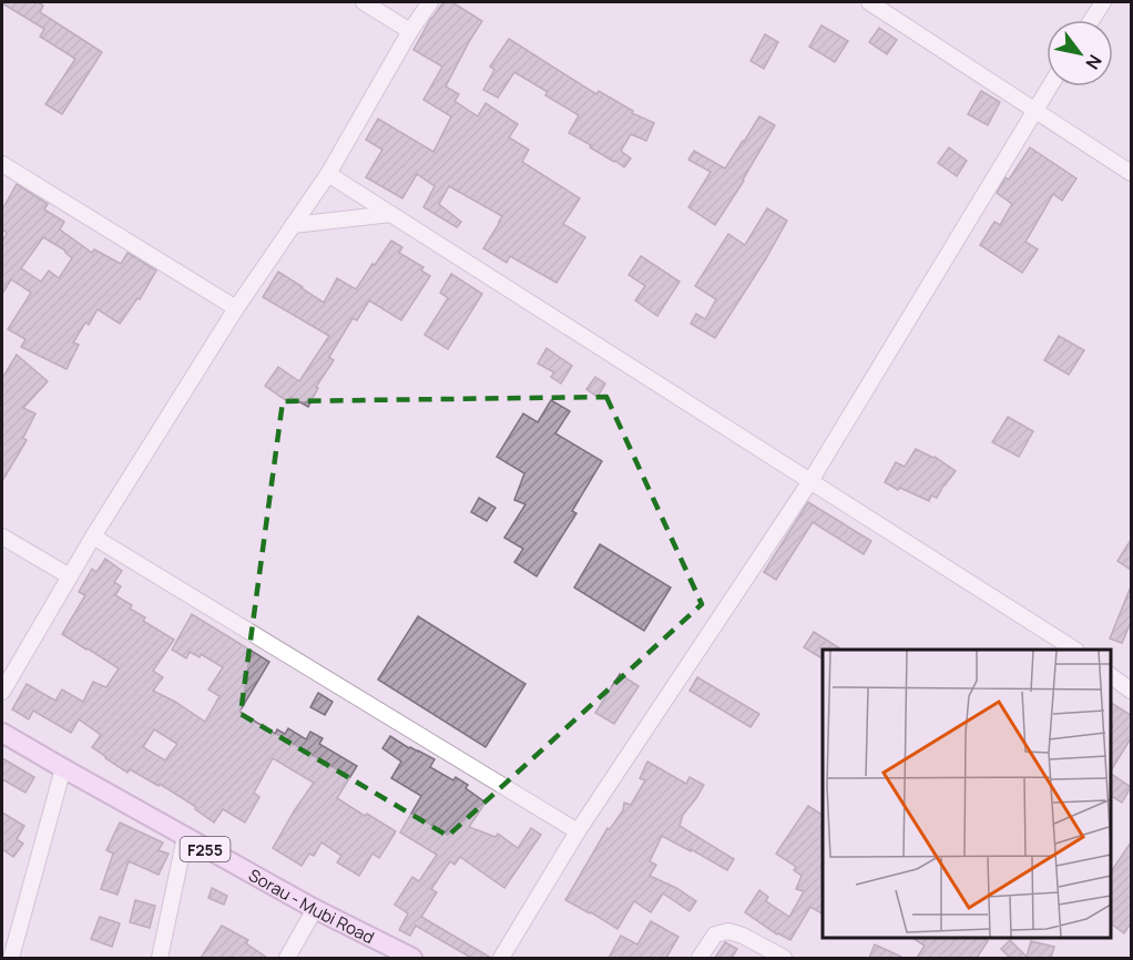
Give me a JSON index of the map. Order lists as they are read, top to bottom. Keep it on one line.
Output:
{"streets":{"main road":["F255","Sorau - Mubi Road"]},"north":"bottom right"}
